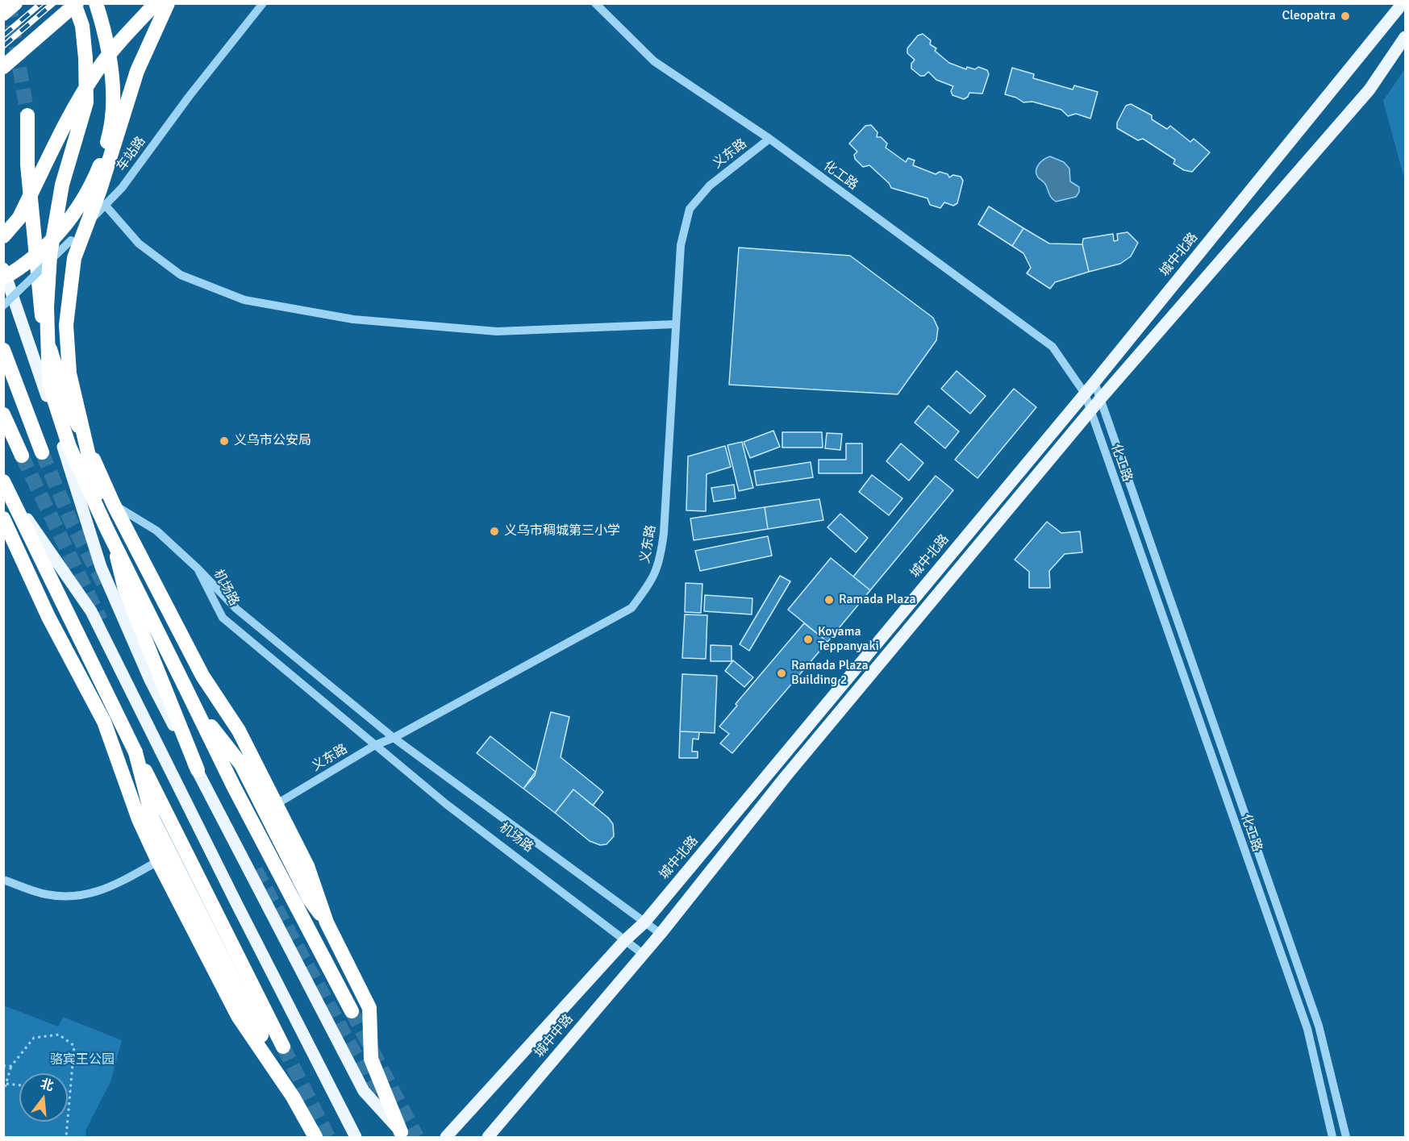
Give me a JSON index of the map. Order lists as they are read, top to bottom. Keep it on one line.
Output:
{"streets":{"main road":["城中北路","城中中路"],"street":["车站路","义东路","化工路","机场路"]},"crossings":[["义东路","化工路"],["义东路","机场路"],["化工路","城中北路"],["城中北路","机场路"],["机场路","城中中路"]],"parks":["骆宾王公园"],"places":["Cleopatra","义乌市公安局","义乌市稠城第三小学","Ramada Plaza","Koyama Teppanyaki","Ramada Plaza Building 2"],"north":"top"}
